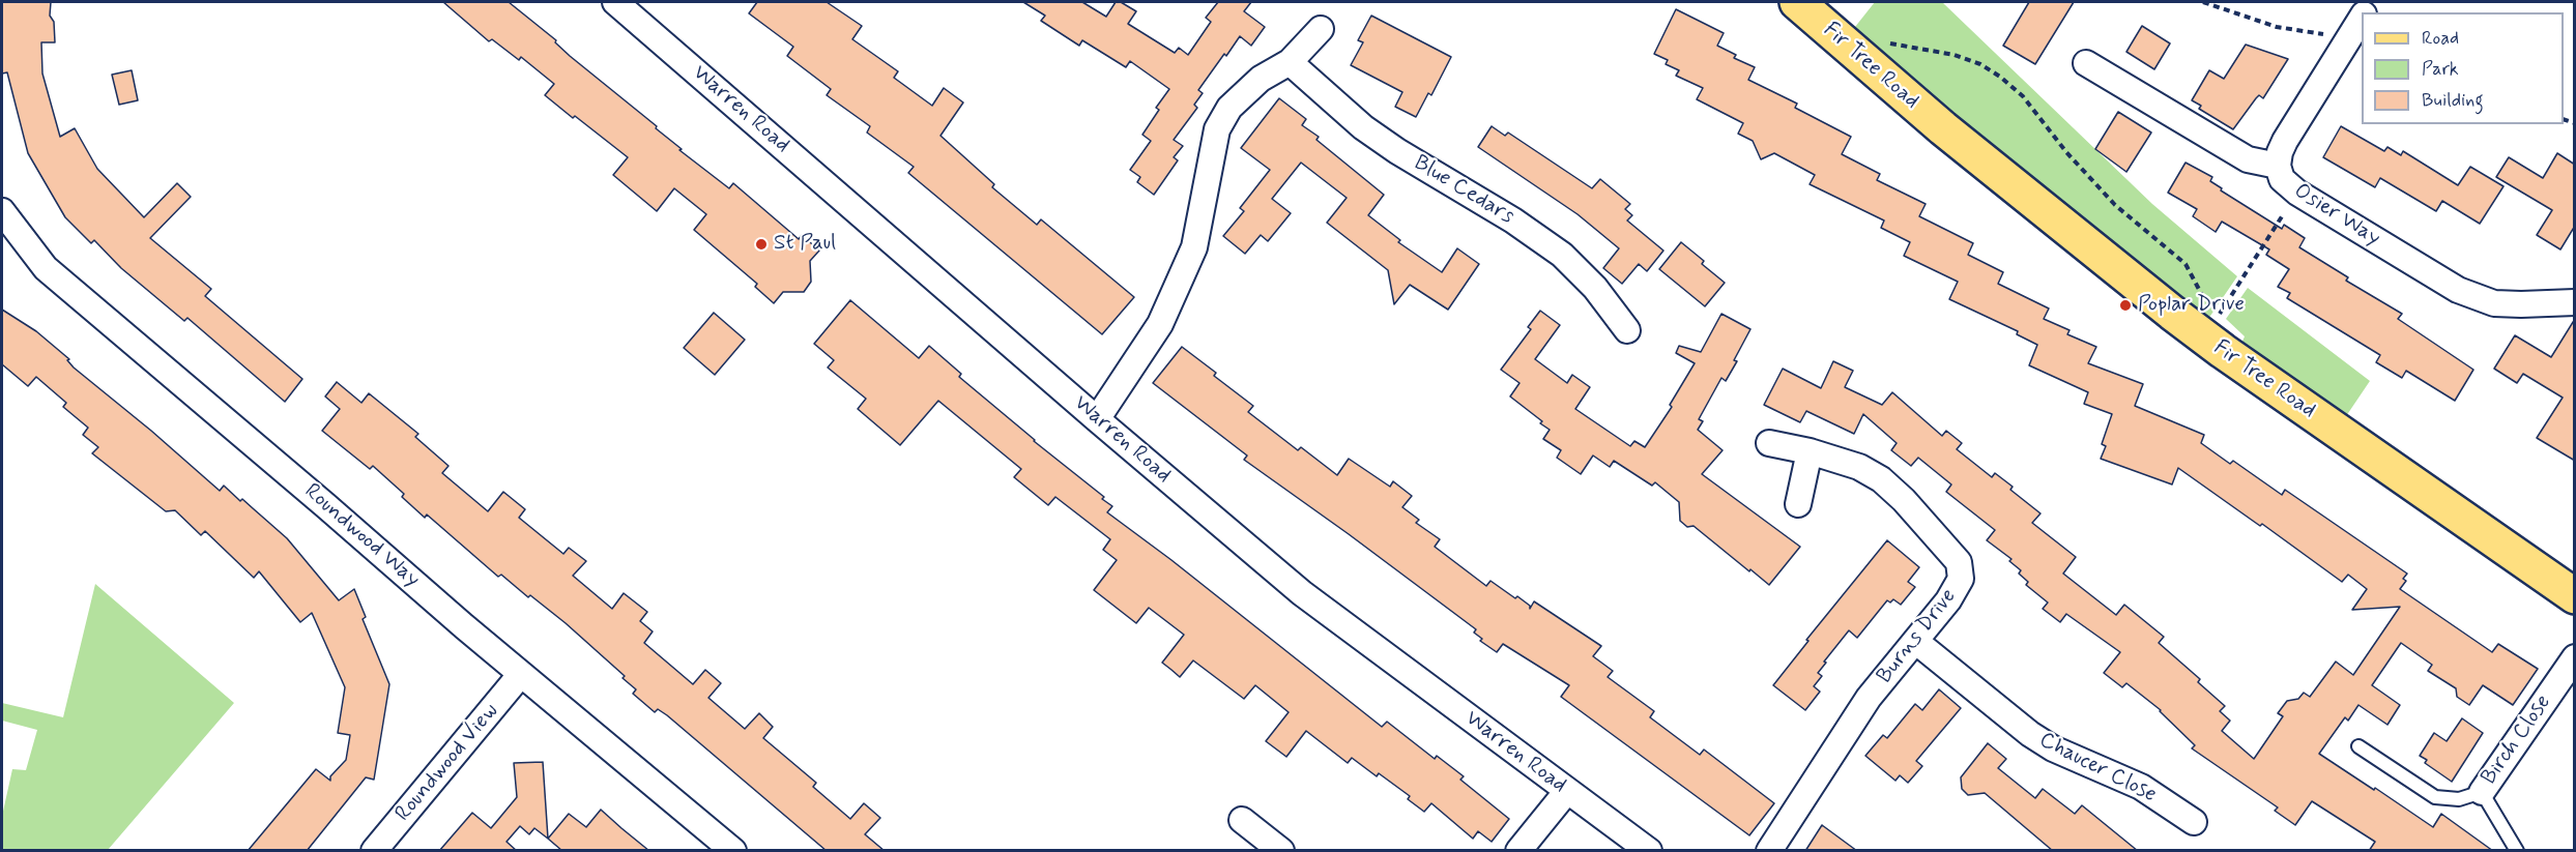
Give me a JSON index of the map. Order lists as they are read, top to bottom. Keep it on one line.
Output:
{"streets":{"main road":["Fir Tree Road"],"street":["Warren Road","Blue Cedars","Osier Way","Roundwood Way","Burns Drive","Birch Close","Roundwood View","Chaucer Close"]},"crossings":[["Roundwood Way","Roundwood View"],["Burns Drive","Chaucer Close"]],"places":["St Paul","Poplar Drive"],"legend":["Road","Park","Building"]}
